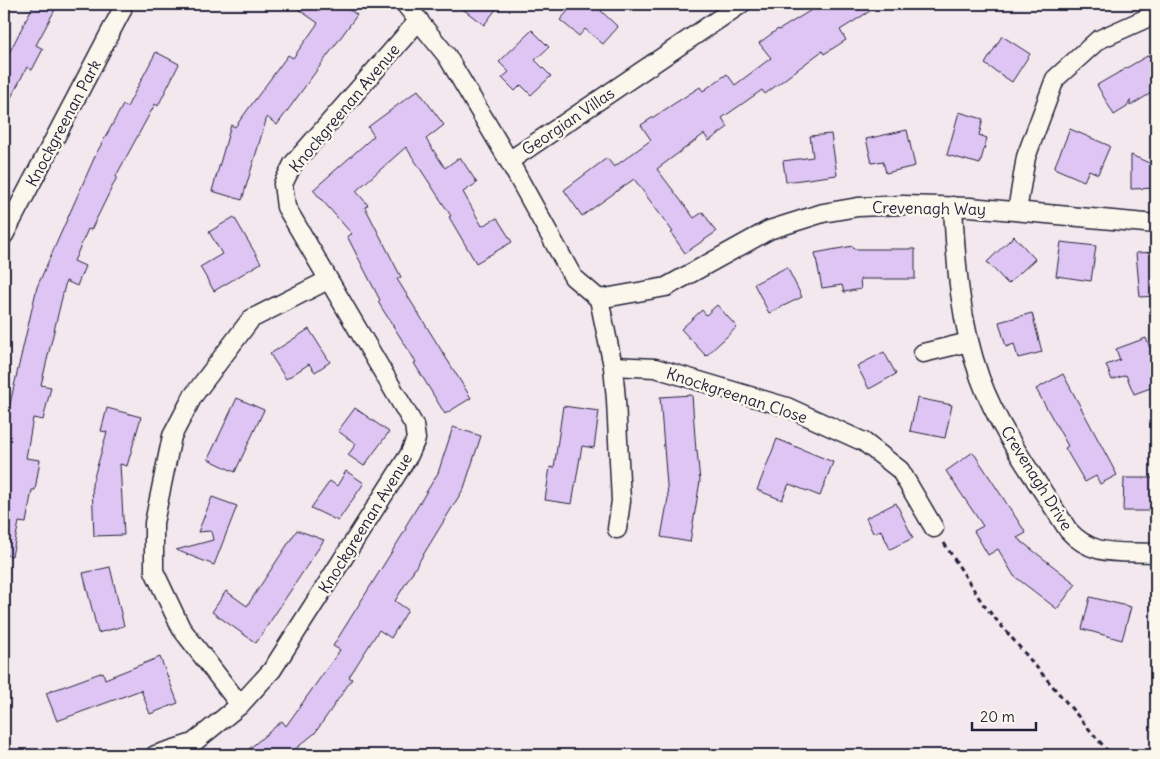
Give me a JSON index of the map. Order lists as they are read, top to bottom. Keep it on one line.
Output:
{"streets":{"street":["Knockgreenan Avenue","Georgian Villas","Knockgreenan Park","Crevenagh Way","Knockgreenan Close","Crevenagh Drive"]},"crossings":[["Knockgreenan Avenue","Georgian Villas"],["Crevenagh Way","Crevenagh Drive"]],"scale_bar":"20 m"}
